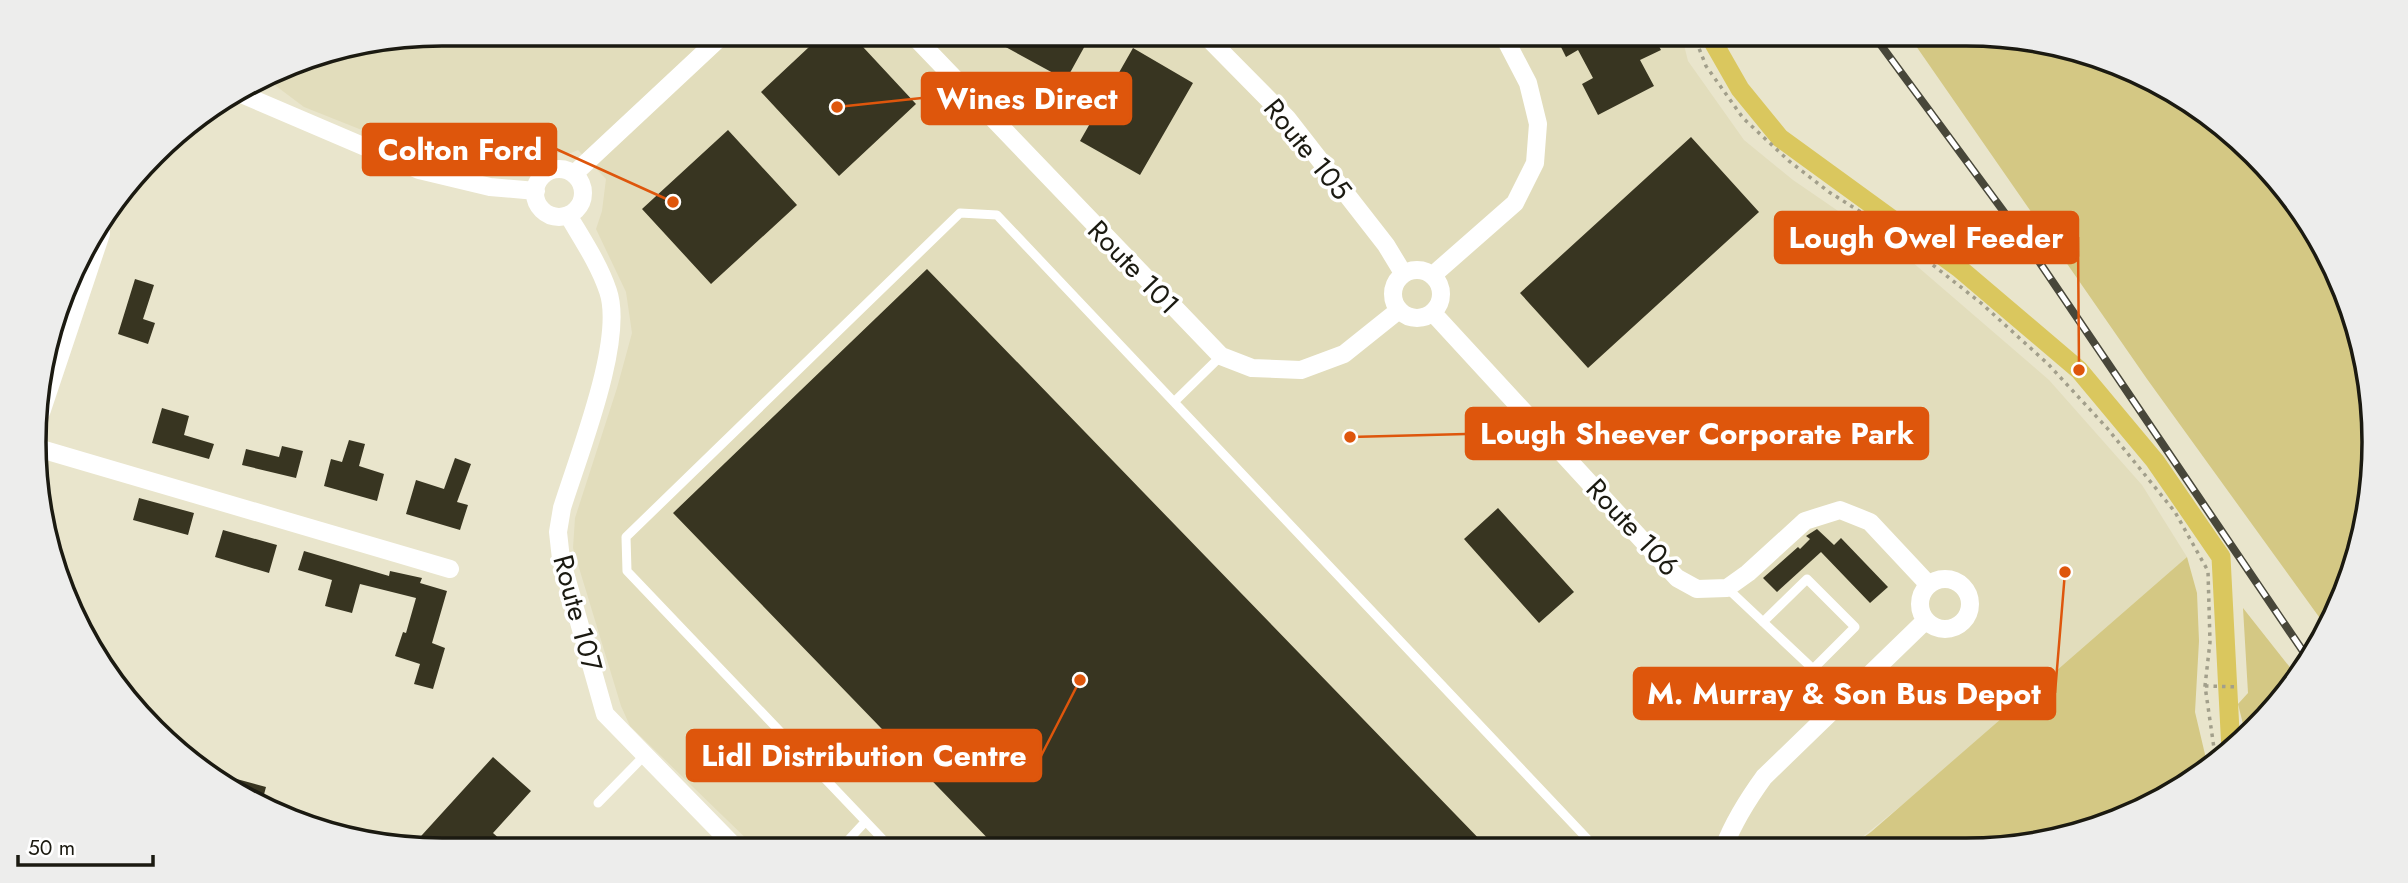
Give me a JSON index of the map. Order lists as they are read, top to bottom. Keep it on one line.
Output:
{"streets":{"street":["Route 105","Route 101","Route 106","Route 107"]},"crossings":[["Route 105","Route 101"],["Route 105","Route 106"],["Route 101","Route 106"]],"places":["Wines Direct","Colton Ford","Lough Owel Feeder","Lough Sheever Corporate Park","M. Murray & Son Bus Depot","Lidl Distribution Centre"],"scale_bar":"50 m"}
